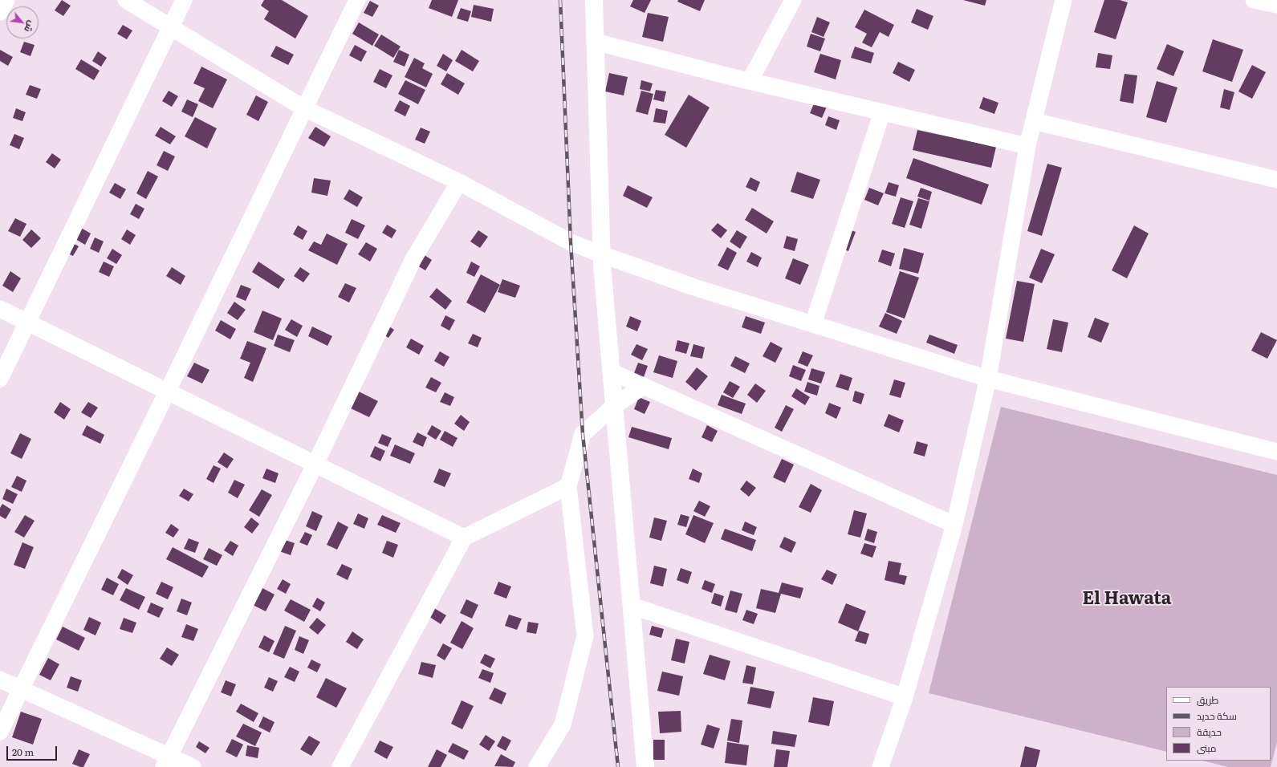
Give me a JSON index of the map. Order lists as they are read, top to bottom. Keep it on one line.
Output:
{"districts":["El Hawata"],"legend":["طريق","سكة حديد","حديقة","مبنى"],"scale_bar":"20 m","north":"bottom right"}
